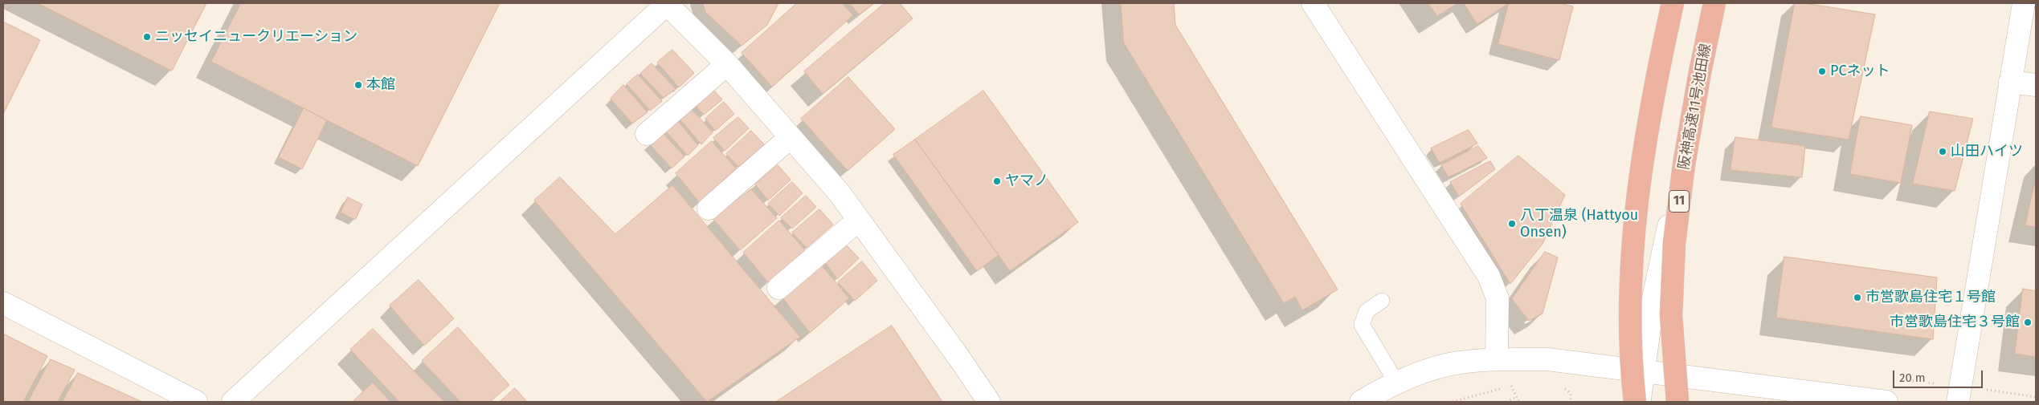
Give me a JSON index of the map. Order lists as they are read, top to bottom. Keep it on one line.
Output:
{"streets":{"highway":["阪神高速11号池田線","11"]},"places":["ニッセイニュークリエーション","PCネット","本館","山田ハイツ","ヤマノ","八丁温泉 (Hattyou Onsen)","市営歌島住宅１号館","市営歌島住宅３号館"],"scale_bar":"20 m"}
